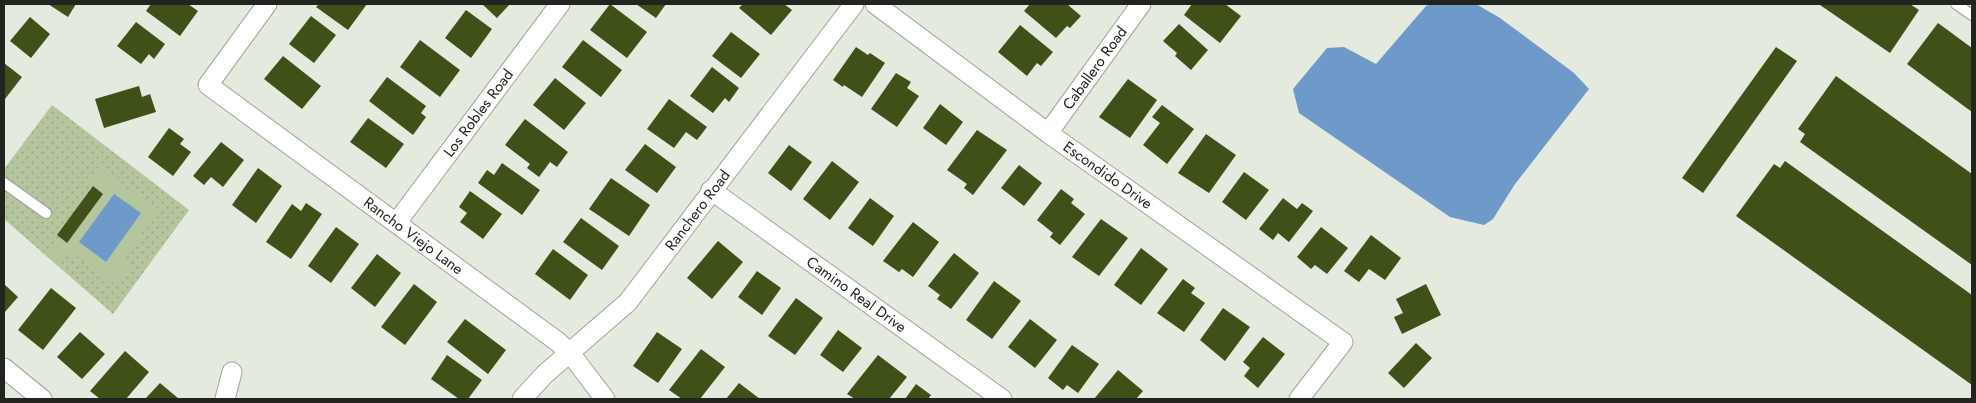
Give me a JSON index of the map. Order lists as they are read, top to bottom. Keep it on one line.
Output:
{"streets":{"street":["Caballero Road","Los Robles Road","Escondido Drive","Ranchero Road","Rancho Viejo Lane","Camino Real Drive"]},"crossings":[["Caballero Road","Escondido Drive"],["Los Robles Road","Rancho Viejo Lane"],["Ranchero Road","Rancho Viejo Lane"],["Ranchero Road","Camino Real Drive"]]}
